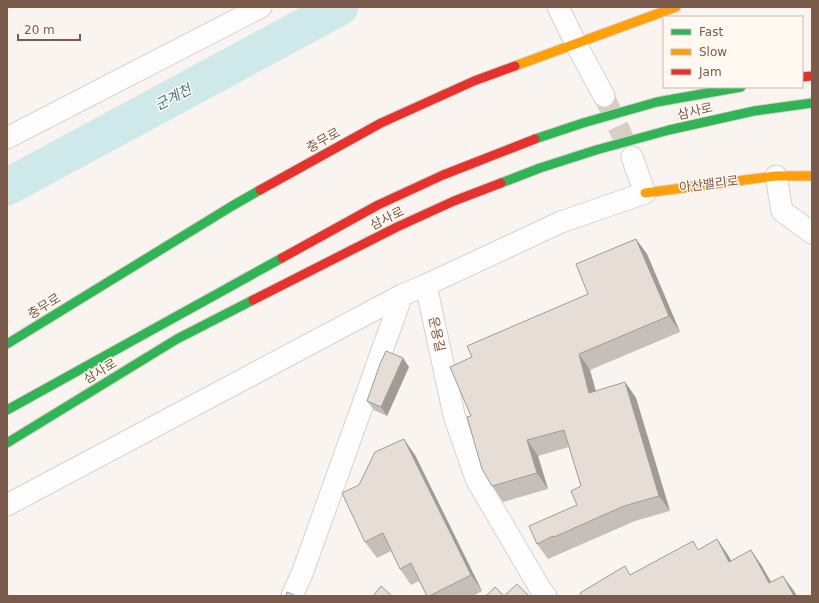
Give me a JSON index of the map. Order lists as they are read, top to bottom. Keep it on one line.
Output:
{"streets":{"main road":["삼사로","충무로","아산밸리로"],"street":["운용길"]},"water":["군계천"],"legend":["Fast","Slow","Jam"],"scale_bar":"20 m"}
